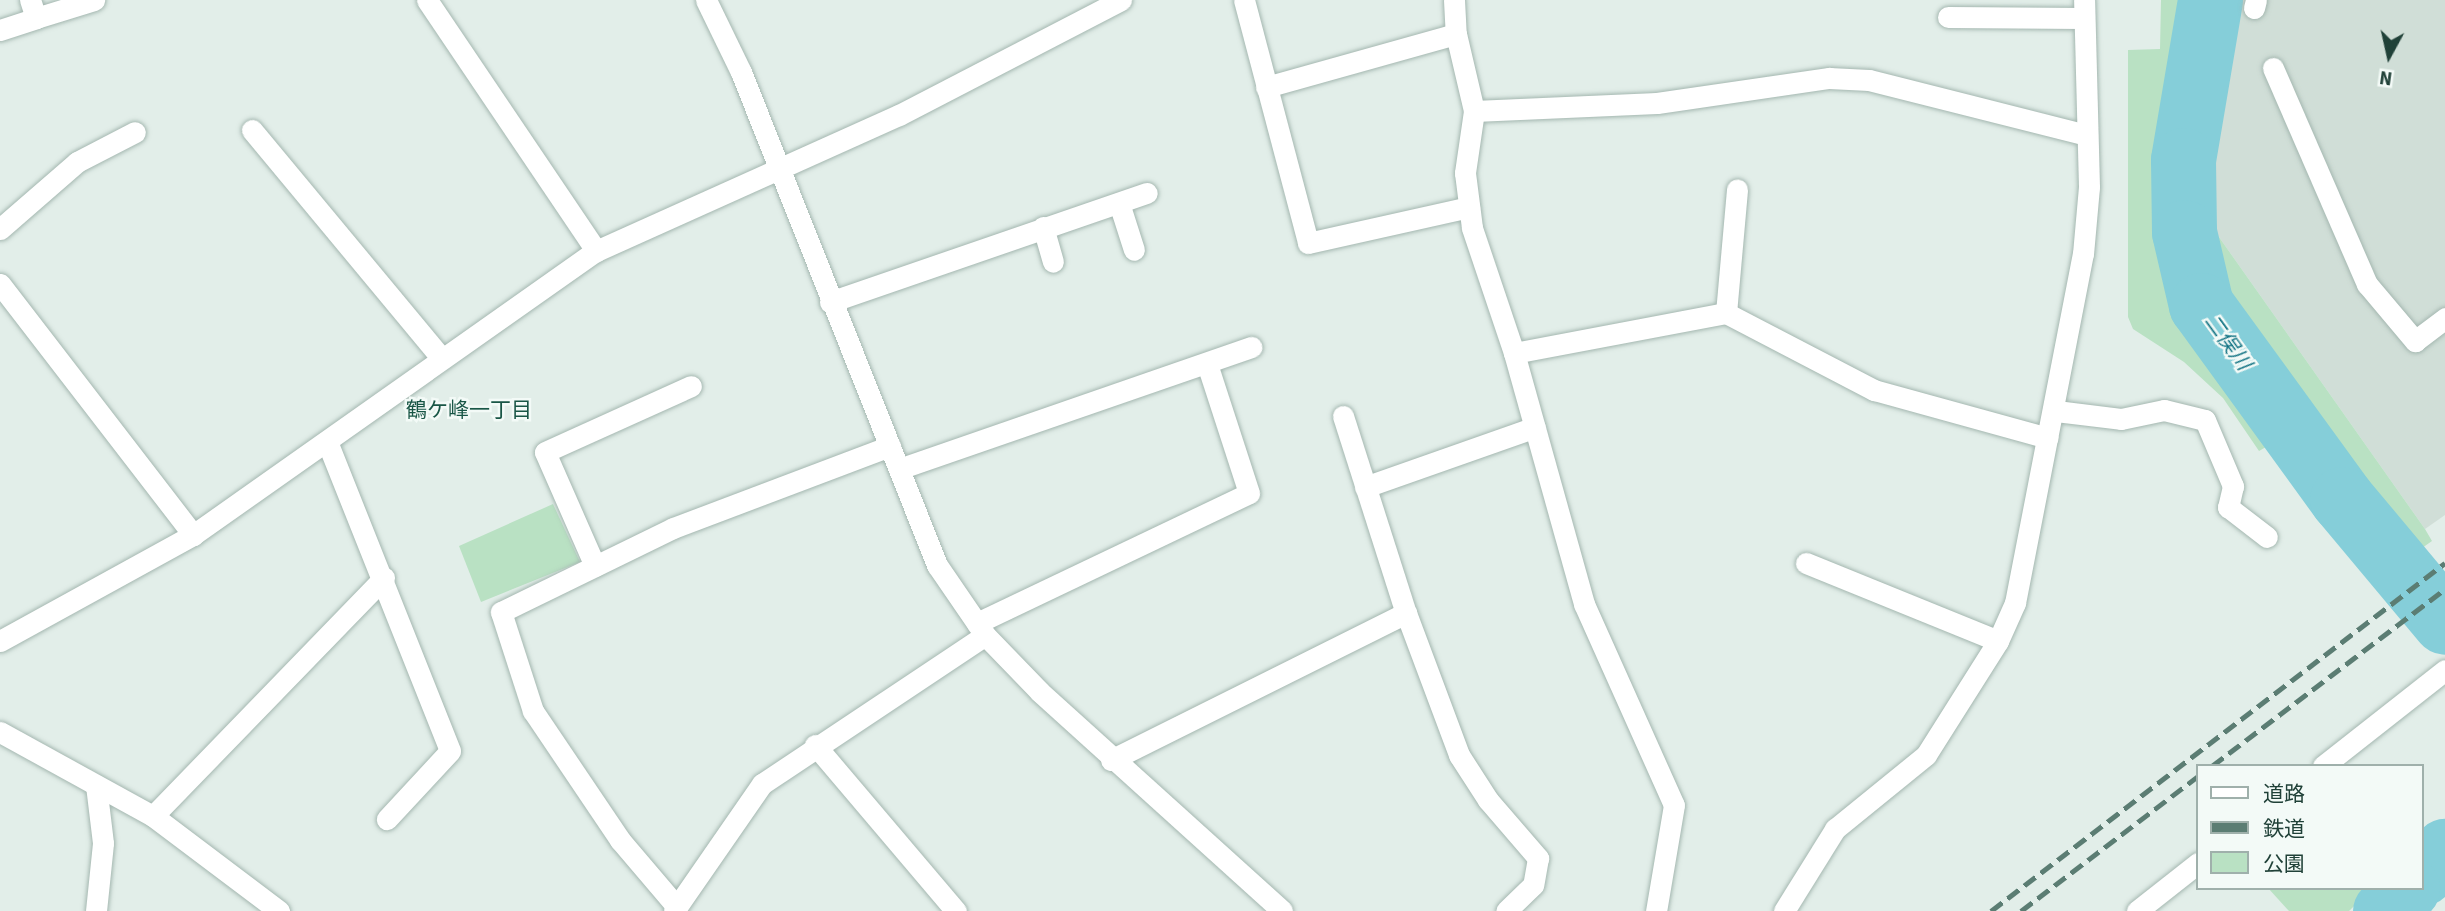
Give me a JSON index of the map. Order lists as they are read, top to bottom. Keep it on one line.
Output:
{"districts":["鶴ケ峰一丁目"],"water":["二俣川"],"legend":["道路","鉄道","公園"],"north":"bottom"}
